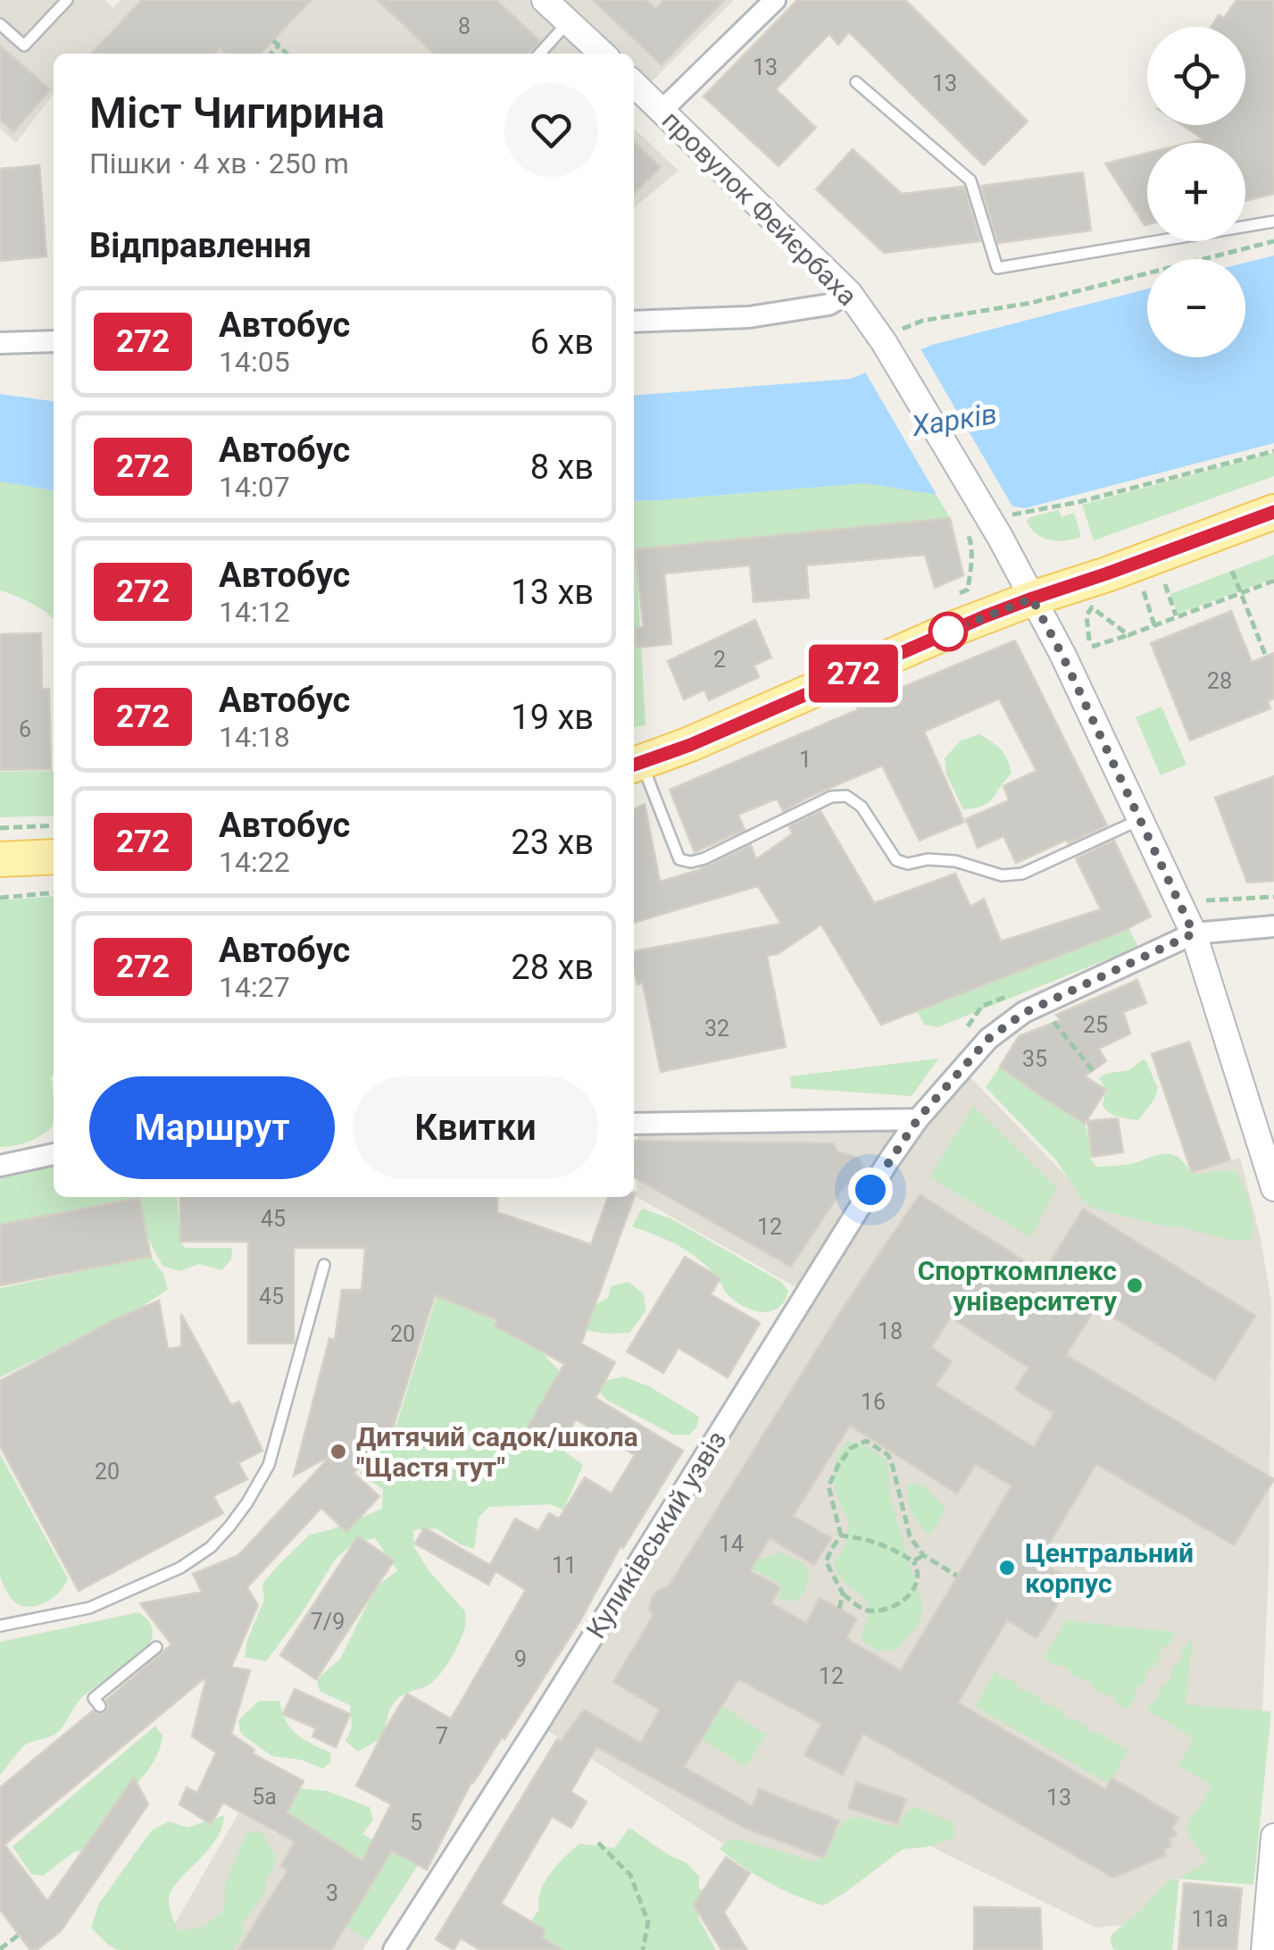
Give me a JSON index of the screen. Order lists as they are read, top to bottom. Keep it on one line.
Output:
{"streets":{"street":["провулок Фейєрбаха","Куликівський узвіз"]},"crossings":[["провулок Фейєрбаха","Куликівський узвіз"]],"water":["Харків"],"places":["Спорткомплекс університету","Дитячий садок/школа \"Щастя тут\"","Центральний корпус"],"lines":["bus line 272"],"house_numbers":["8","13","13","2","28","6","1","25","32","35","45","12","45","18","20","16","20","14","11","7/9","9","12","7","5а","13","5","3","11а"],"page":{"on_map":"272","map_buttons":["+","−"],"heading":[["Міст Чигирина","Пішки · 4 хв · 250 m"],"Відправлення"],"list":[{"mark":"272","name":"Автобус","note":"14:05","value":"6 хв"},{"mark":"272","name":"Автобус","note":"14:07","value":"8 хв"},{"mark":"272","name":"Автобус","note":"14:12","value":"13 хв"},{"mark":"272","name":"Автобус","note":"14:18","value":"19 хв"},{"mark":"272","name":"Автобус","note":"14:22","value":"23 хв"},{"mark":"272","name":"Автобус","note":"14:27","value":"28 хв"}],"buttons":["Маршрут","Квитки"]}}
